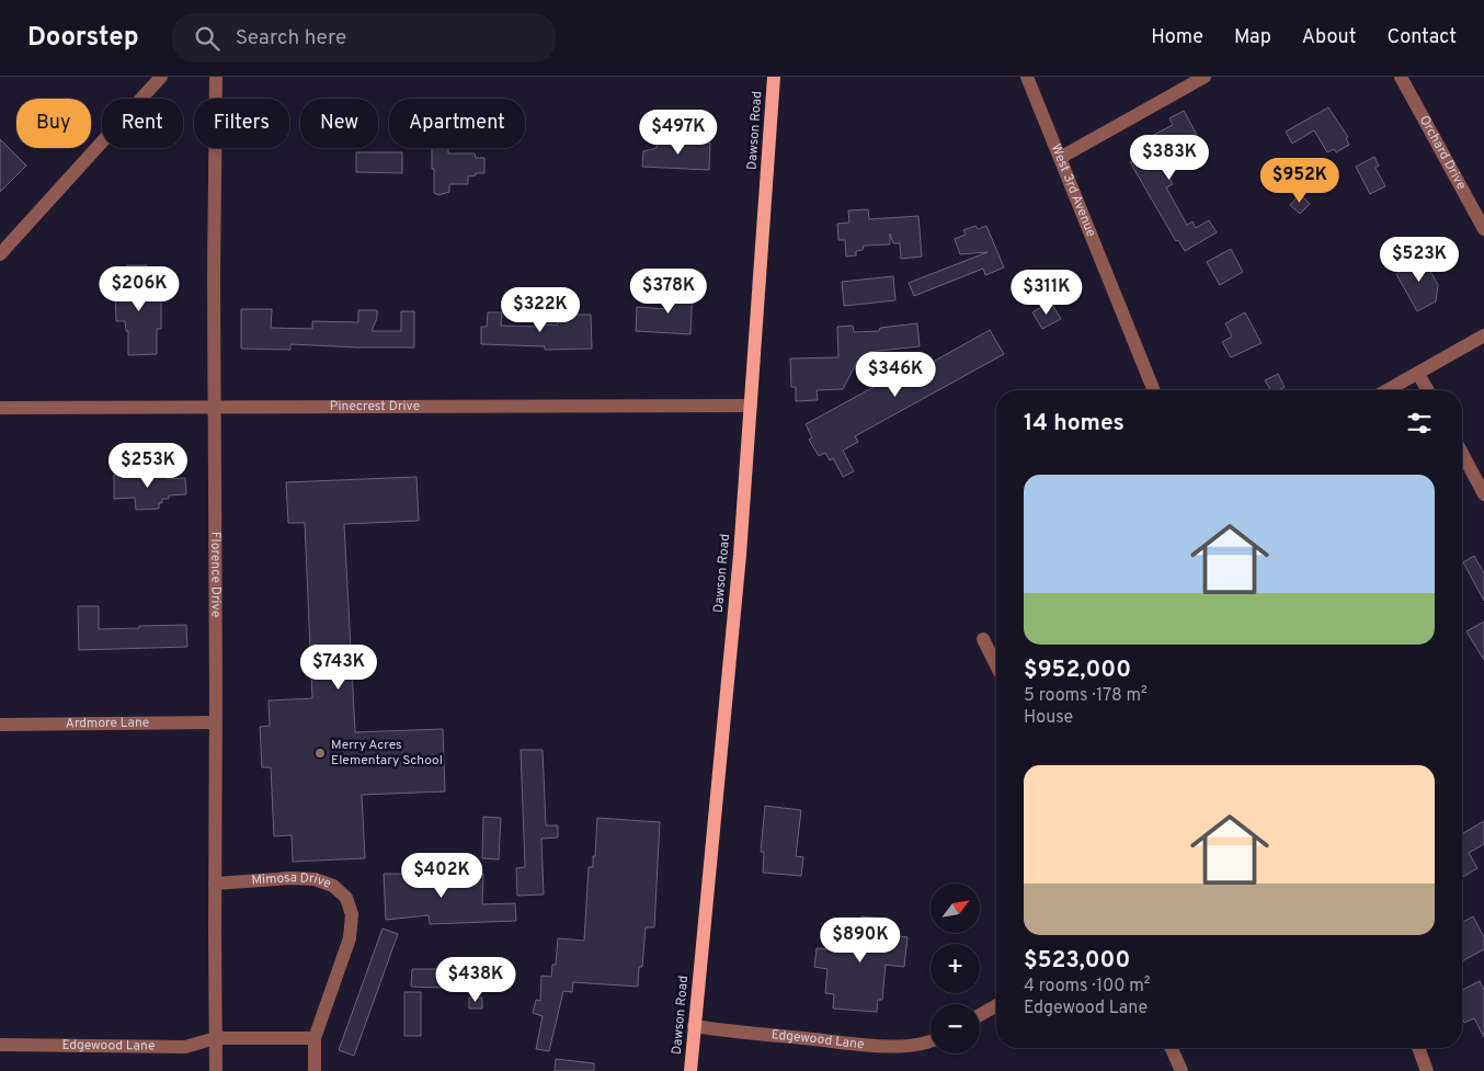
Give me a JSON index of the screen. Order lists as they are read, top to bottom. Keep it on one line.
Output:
{"streets":{"main road":["Dawson Road"],"street":["Orchard Drive","West 3rd Avenue","Pinecrest Drive","Florence Drive","Ardmore Lane","Mimosa Drive","Edgewood Lane"]},"crossings":[["Dawson Road","Pinecrest Drive"],["Dawson Road","Edgewood Lane"],["Pinecrest Drive","Florence Drive"],["Florence Drive","Ardmore Lane"],["Florence Drive","Mimosa Drive"],["Florence Drive","Edgewood Lane"]],"places":["Merry Acres Elementary School"],"north":"top right","page":{"header":"Doorstep","search":"Search here","nav":["Home","Map","About","Contact"],"chip":["Buy","Rent","Filters","New","Apartment"],"price":["$497K","$383K","$952K","$523K","$206K","$378K","$311K","$322K","$346K","$253K","$743K","$402K","$890K","$438K"],"heading":"14 homes","list":[{"name":"$952,000","note":"5 rooms · 178 m² · House"},{"name":"$523,000","note":"4 rooms · 100 m² · Edgewood Lane"}],"map_buttons":["+","−"]}}
